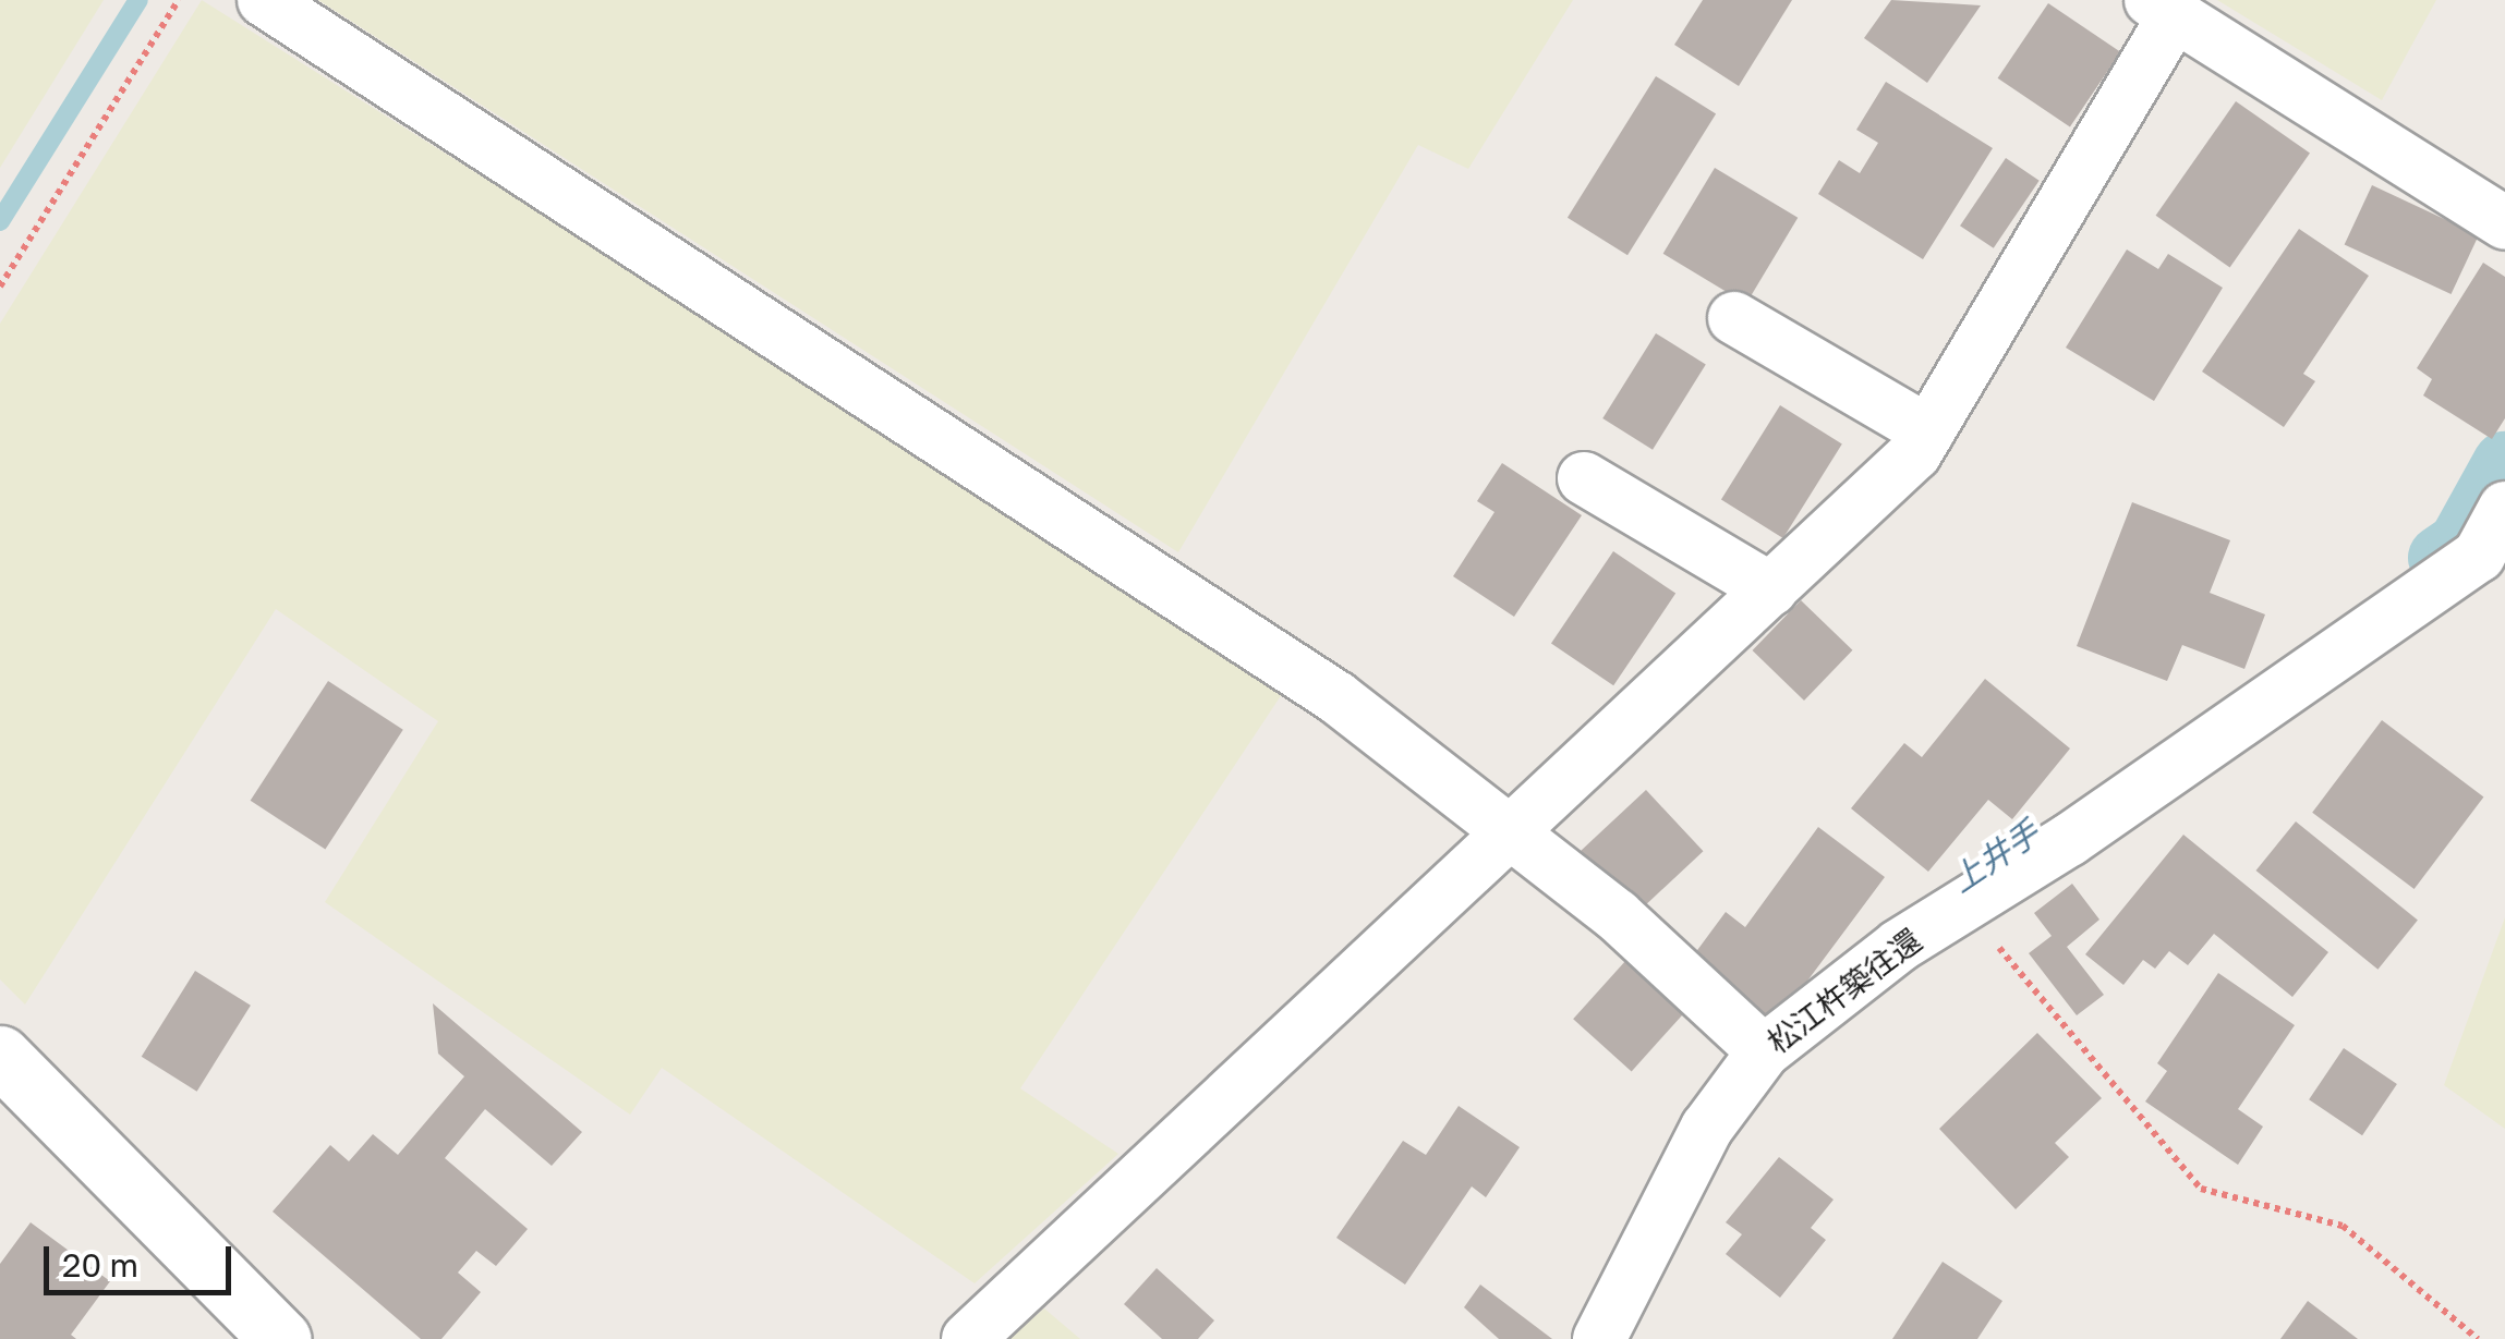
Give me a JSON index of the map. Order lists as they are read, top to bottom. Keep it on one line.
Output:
{"streets":{"street":["松江杵築往還"]},"water":["上井手"],"scale_bar":"20 m"}
